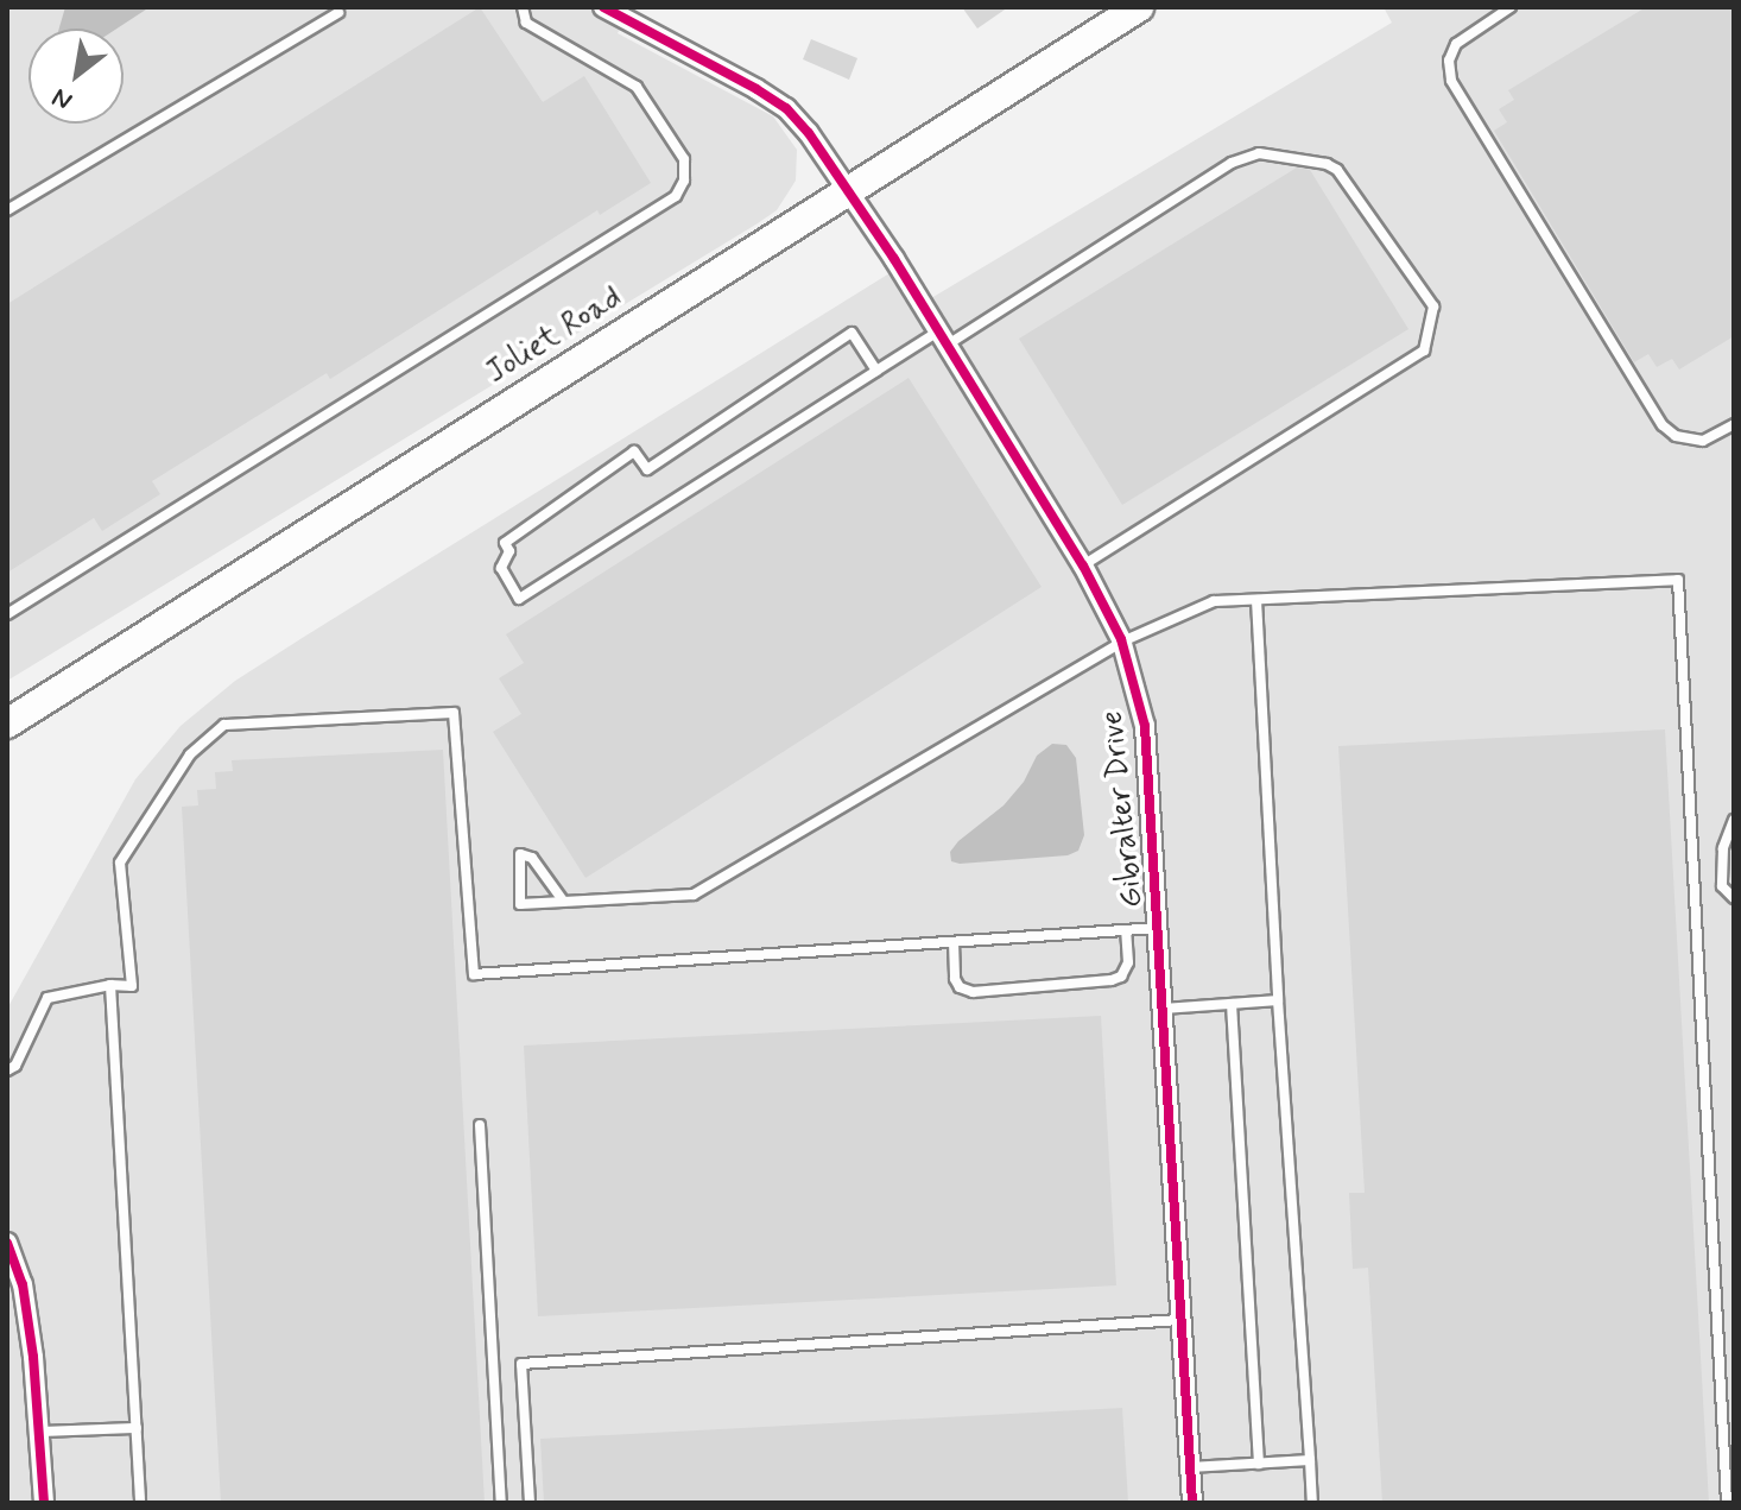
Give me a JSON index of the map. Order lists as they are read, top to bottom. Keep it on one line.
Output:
{"streets":{"main road":["Joliet Road"],"street":["Gibralter Drive"]},"crossings":[["Joliet Road","Gibralter Drive"]],"north":"bottom left"}
